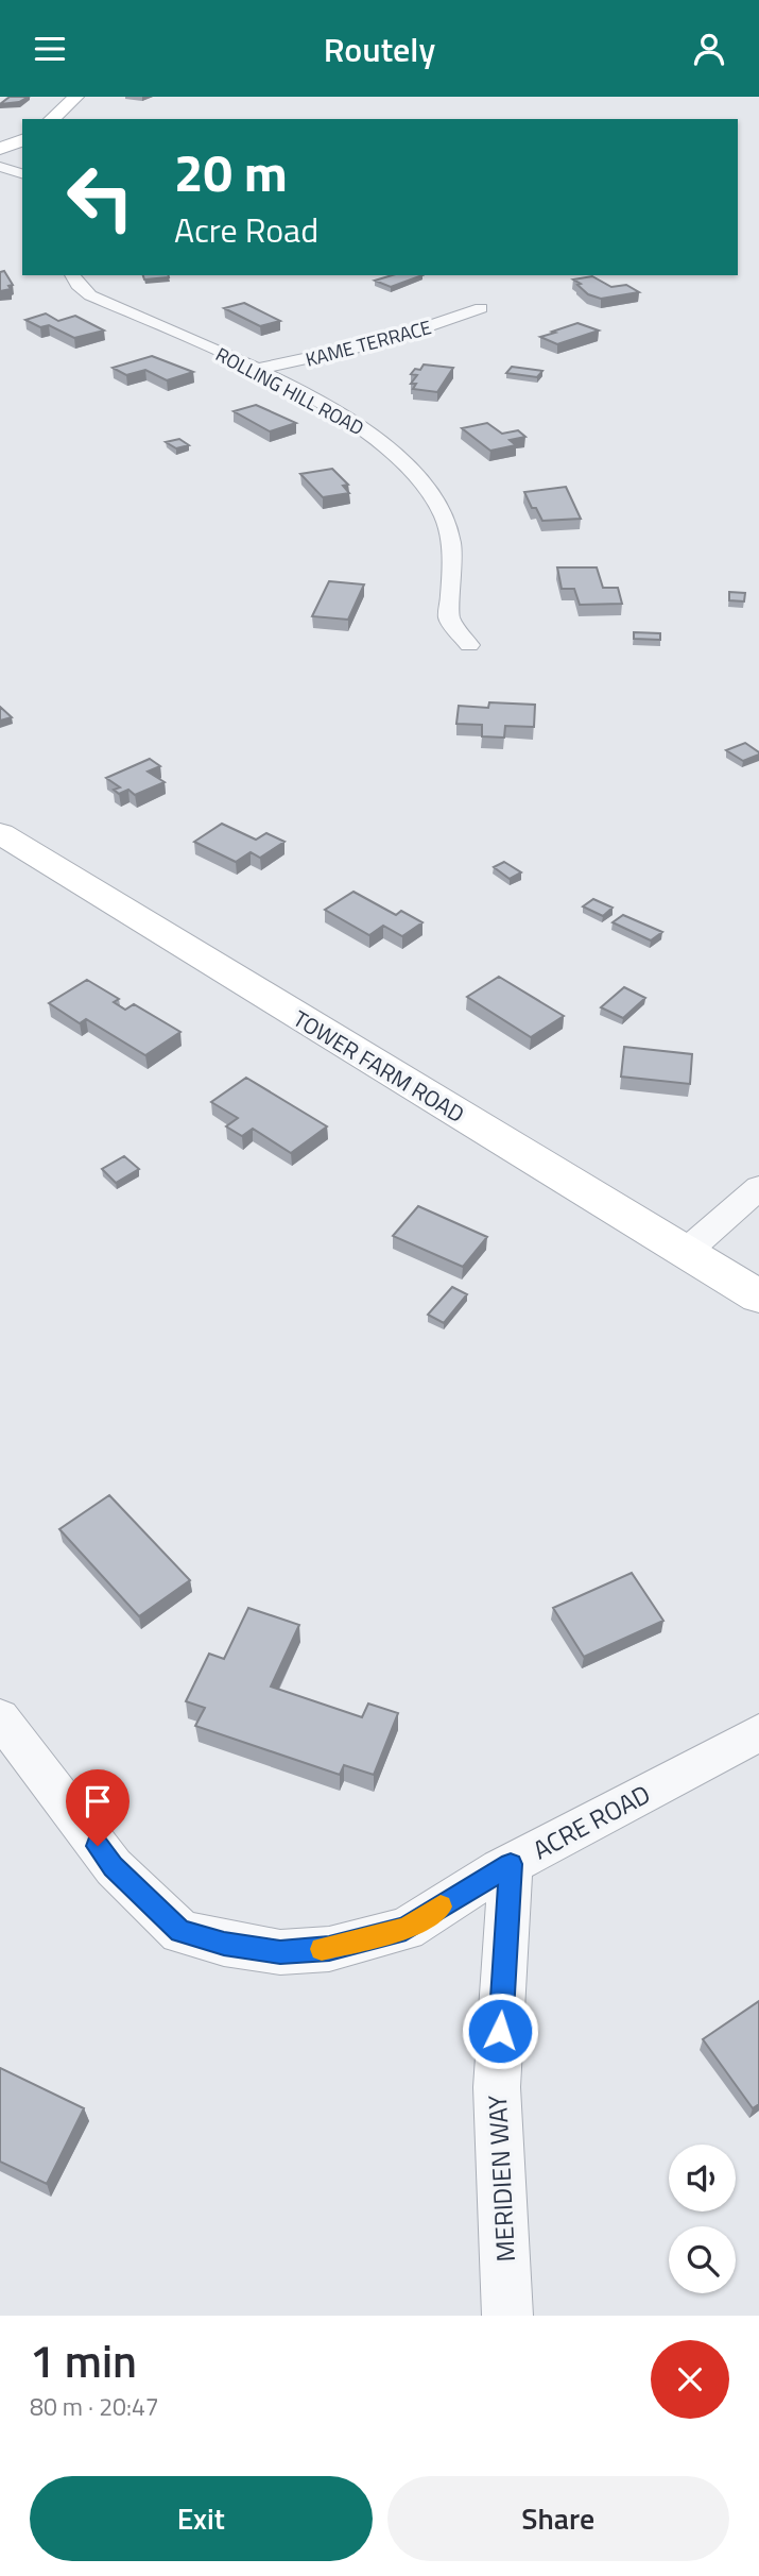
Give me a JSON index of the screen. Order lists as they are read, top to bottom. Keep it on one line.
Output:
{"streets":{"street":["KAME TERRACE","ROLLING HILL ROAD","TOWER FARM ROAD","ACRE ROAD","MERIDIEN WAY"]},"crossings":[["KAME TERRACE","ROLLING HILL ROAD"],["ACRE ROAD","MERIDIEN WAY"]],"page":{"header":"Routely","turn":["20 m","Acre Road"],"heading":["1 min","80 m · 20:47"],"buttons":["Exit","Share"]}}
